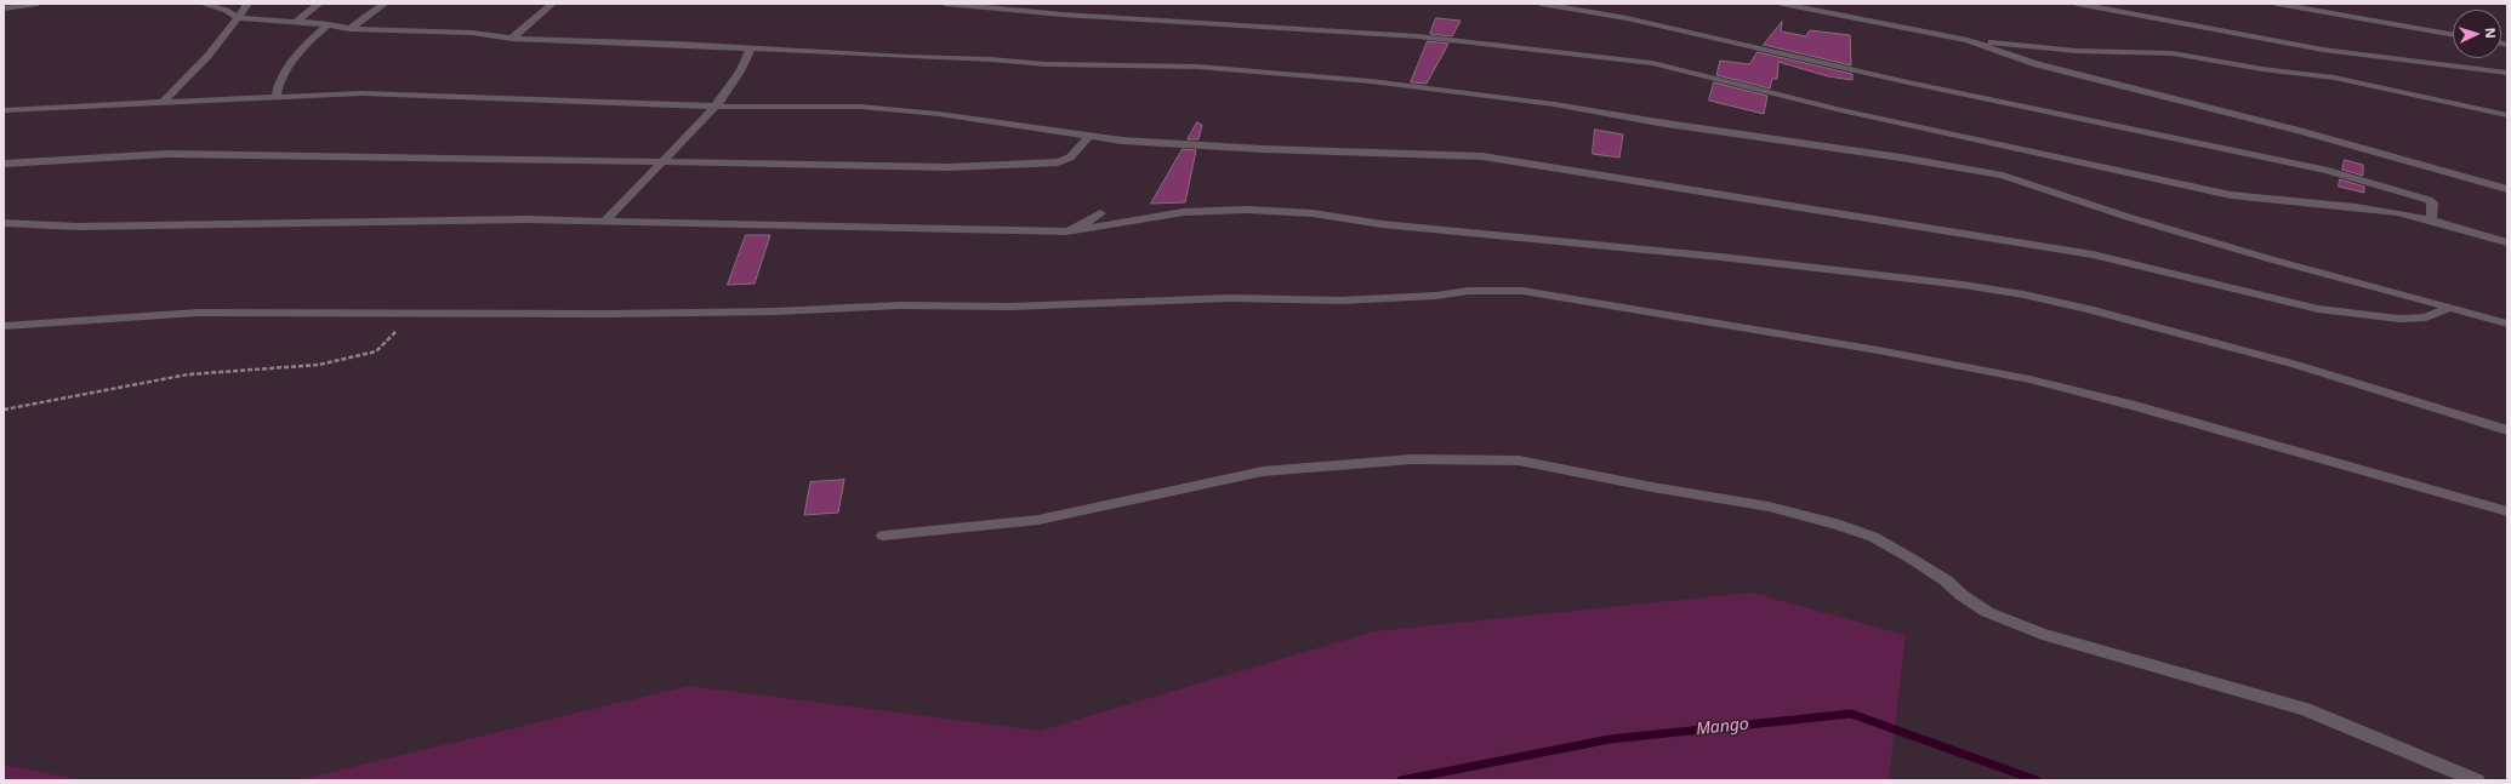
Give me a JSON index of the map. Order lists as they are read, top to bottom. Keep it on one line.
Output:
{"water":["Mango"],"north":"right"}
